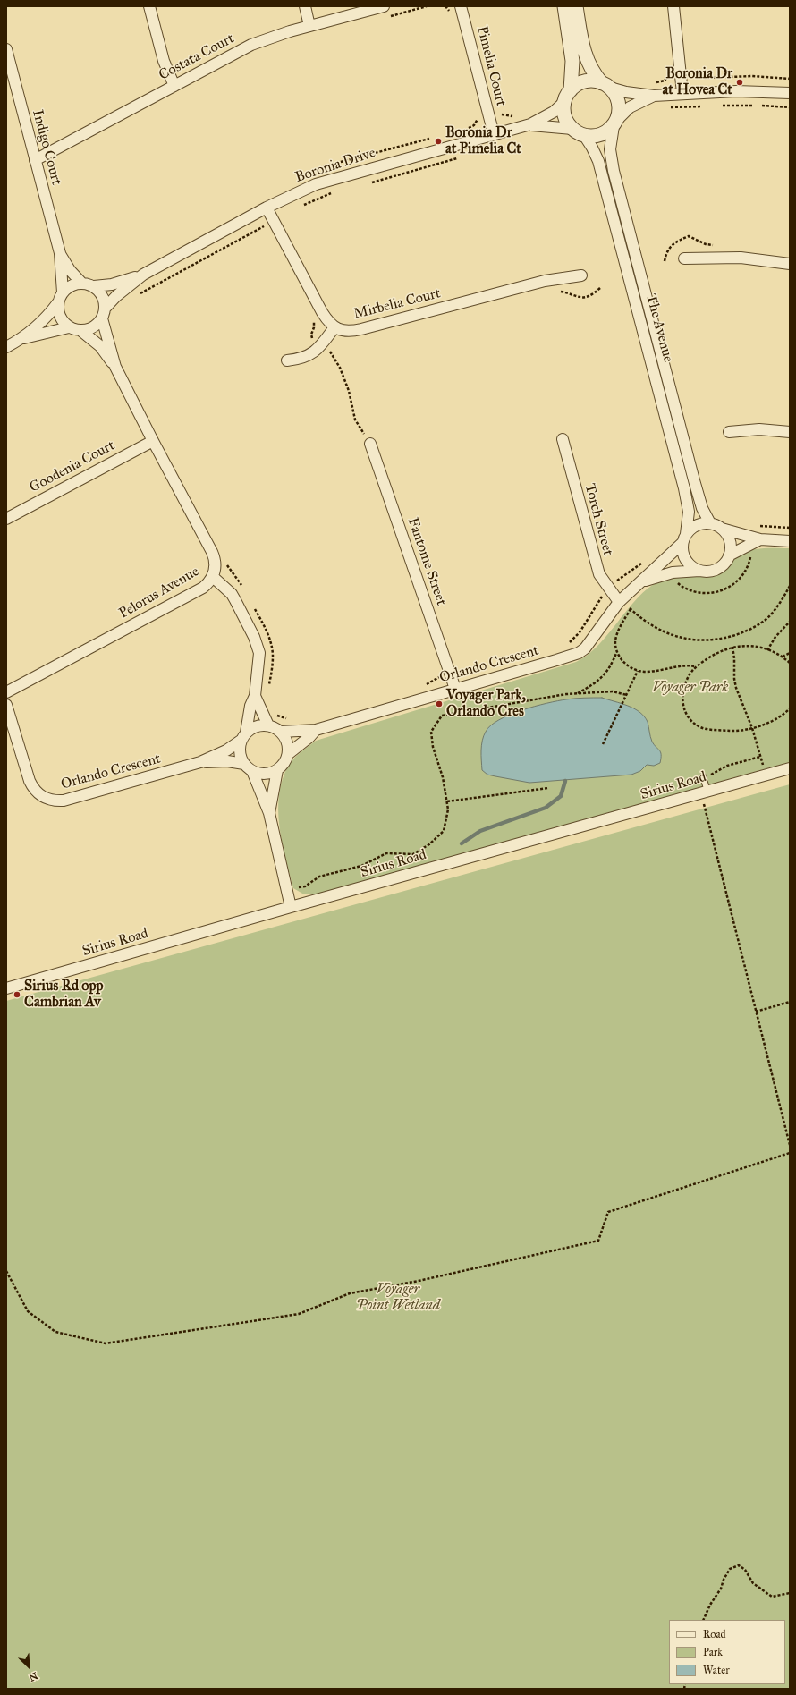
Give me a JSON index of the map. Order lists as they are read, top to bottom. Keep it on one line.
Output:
{"streets":{"street":["Costata Court","Pimelia Court","Indigo Court","Boronia Drive","Mirbelia Court","The Avenue","Goodenia Court","Torch Street","Fantome Street","Pelorus Avenue","Orlando Crescent","Sirius Road"]},"crossings":[["Costata Court","Indigo Court"],["Pimelia Court","Boronia Drive"],["Indigo Court","Boronia Drive"],["Indigo Court","Pelorus Avenue"],["Boronia Drive","The Avenue"],["Boronia Drive","Pelorus Avenue"],["The Avenue","Orlando Crescent"],["Goodenia Court","Pelorus Avenue"],["Torch Street","Orlando Crescent"],["Fantome Street","Orlando Crescent"]],"parks":["Voyager Park","Voyager Point Wetland"],"places":["Boronia Dr at Hovea Ct","Boronia Dr at Pimelia Ct","Voyager Park, Orlando Cres","Sirius Rd opp Cambrian Av"],"legend":["Road","Park","Water"],"north":"bottom right"}
